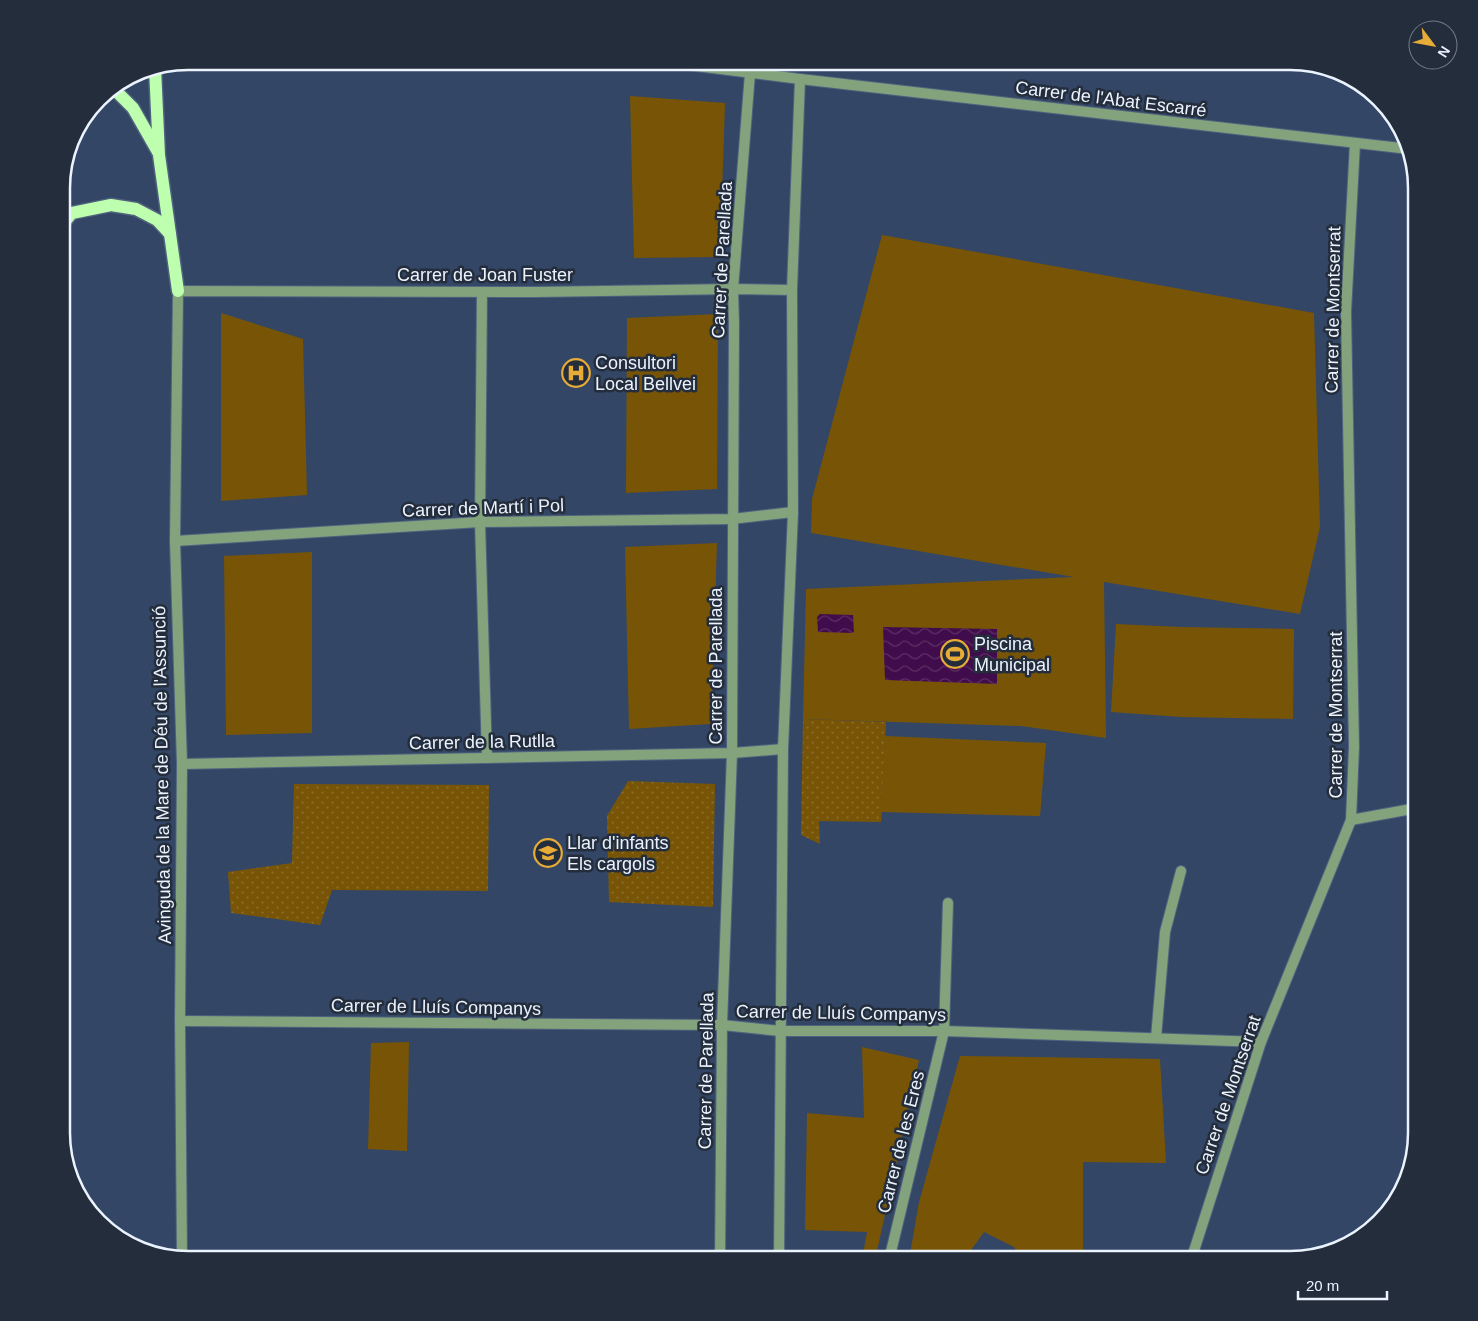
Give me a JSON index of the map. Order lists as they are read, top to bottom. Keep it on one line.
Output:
{"streets":{"street":["Carrer de l'Abat Escarré","Carrer de Parellada","Carrer de Joan Fuster","Carrer de Montserrat","Carrer de Martí i Pol","Carrer de la Rutlla","Avinguda de la Mare de Déu de l'Assunció","Carrer de Lluís Companys","Carrer de les Eres"]},"crossings":[["Carrer de l'Abat Escarré","Carrer de Parellada"],["Carrer de l'Abat Escarré","Carrer de Montserrat"],["Carrer de Parellada","Carrer de Joan Fuster"],["Carrer de Parellada","Carrer de Martí i Pol"],["Carrer de Parellada","Carrer de la Rutlla"],["Carrer de Parellada","Carrer de Lluís Companys"],["Carrer de Joan Fuster","Avinguda de la Mare de Déu de l'Assunció"],["Carrer de Montserrat","Carrer de Lluís Companys"],["Carrer de Martí i Pol","Avinguda de la Mare de Déu de l'Assunció"],["Carrer de la Rutlla","Avinguda de la Mare de Déu de l'Assunció"],["Avinguda de la Mare de Déu de l'Assunció","Carrer de Lluís Companys"],["Carrer de Lluís Companys","Carrer de les Eres"]],"places":{"hospital":["Consultori Local Bellvei"],"sports":["Piscina Municipal"],"school or university":["Llar d'infants Els cargols"]},"scale_bar":"20 m","north":"bottom right"}
